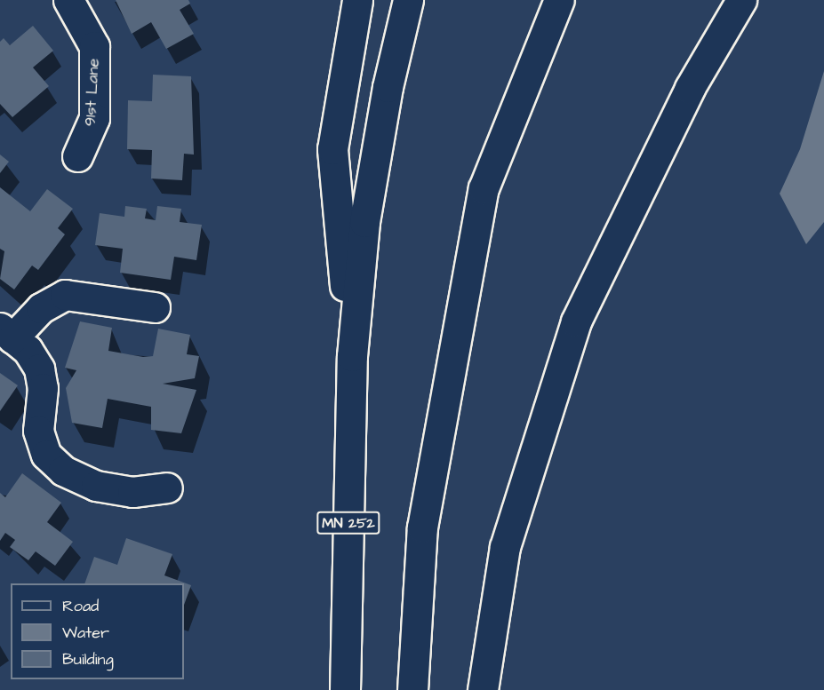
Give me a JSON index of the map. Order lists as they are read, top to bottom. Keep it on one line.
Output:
{"streets":{"main road":["91st Lane","MN 252"]},"legend":["Road","Water","Building"]}
